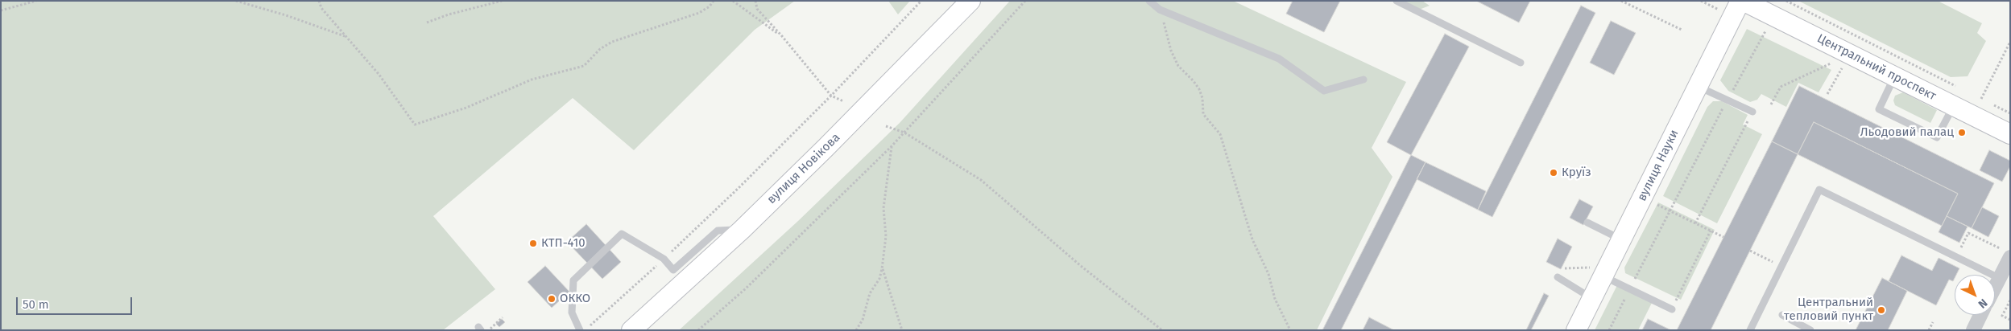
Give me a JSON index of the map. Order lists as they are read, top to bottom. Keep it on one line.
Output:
{"streets":{"street":["Центральний проспект","вулиця Науки","вулиця Новікова"]},"crossings":[["Центральний проспект","вулиця Науки"]],"places":["Льодовий палац","Круїз","КТП-410","ОККО","Центральний тепловий пункт"],"scale_bar":"50 m","north":"bottom right"}
